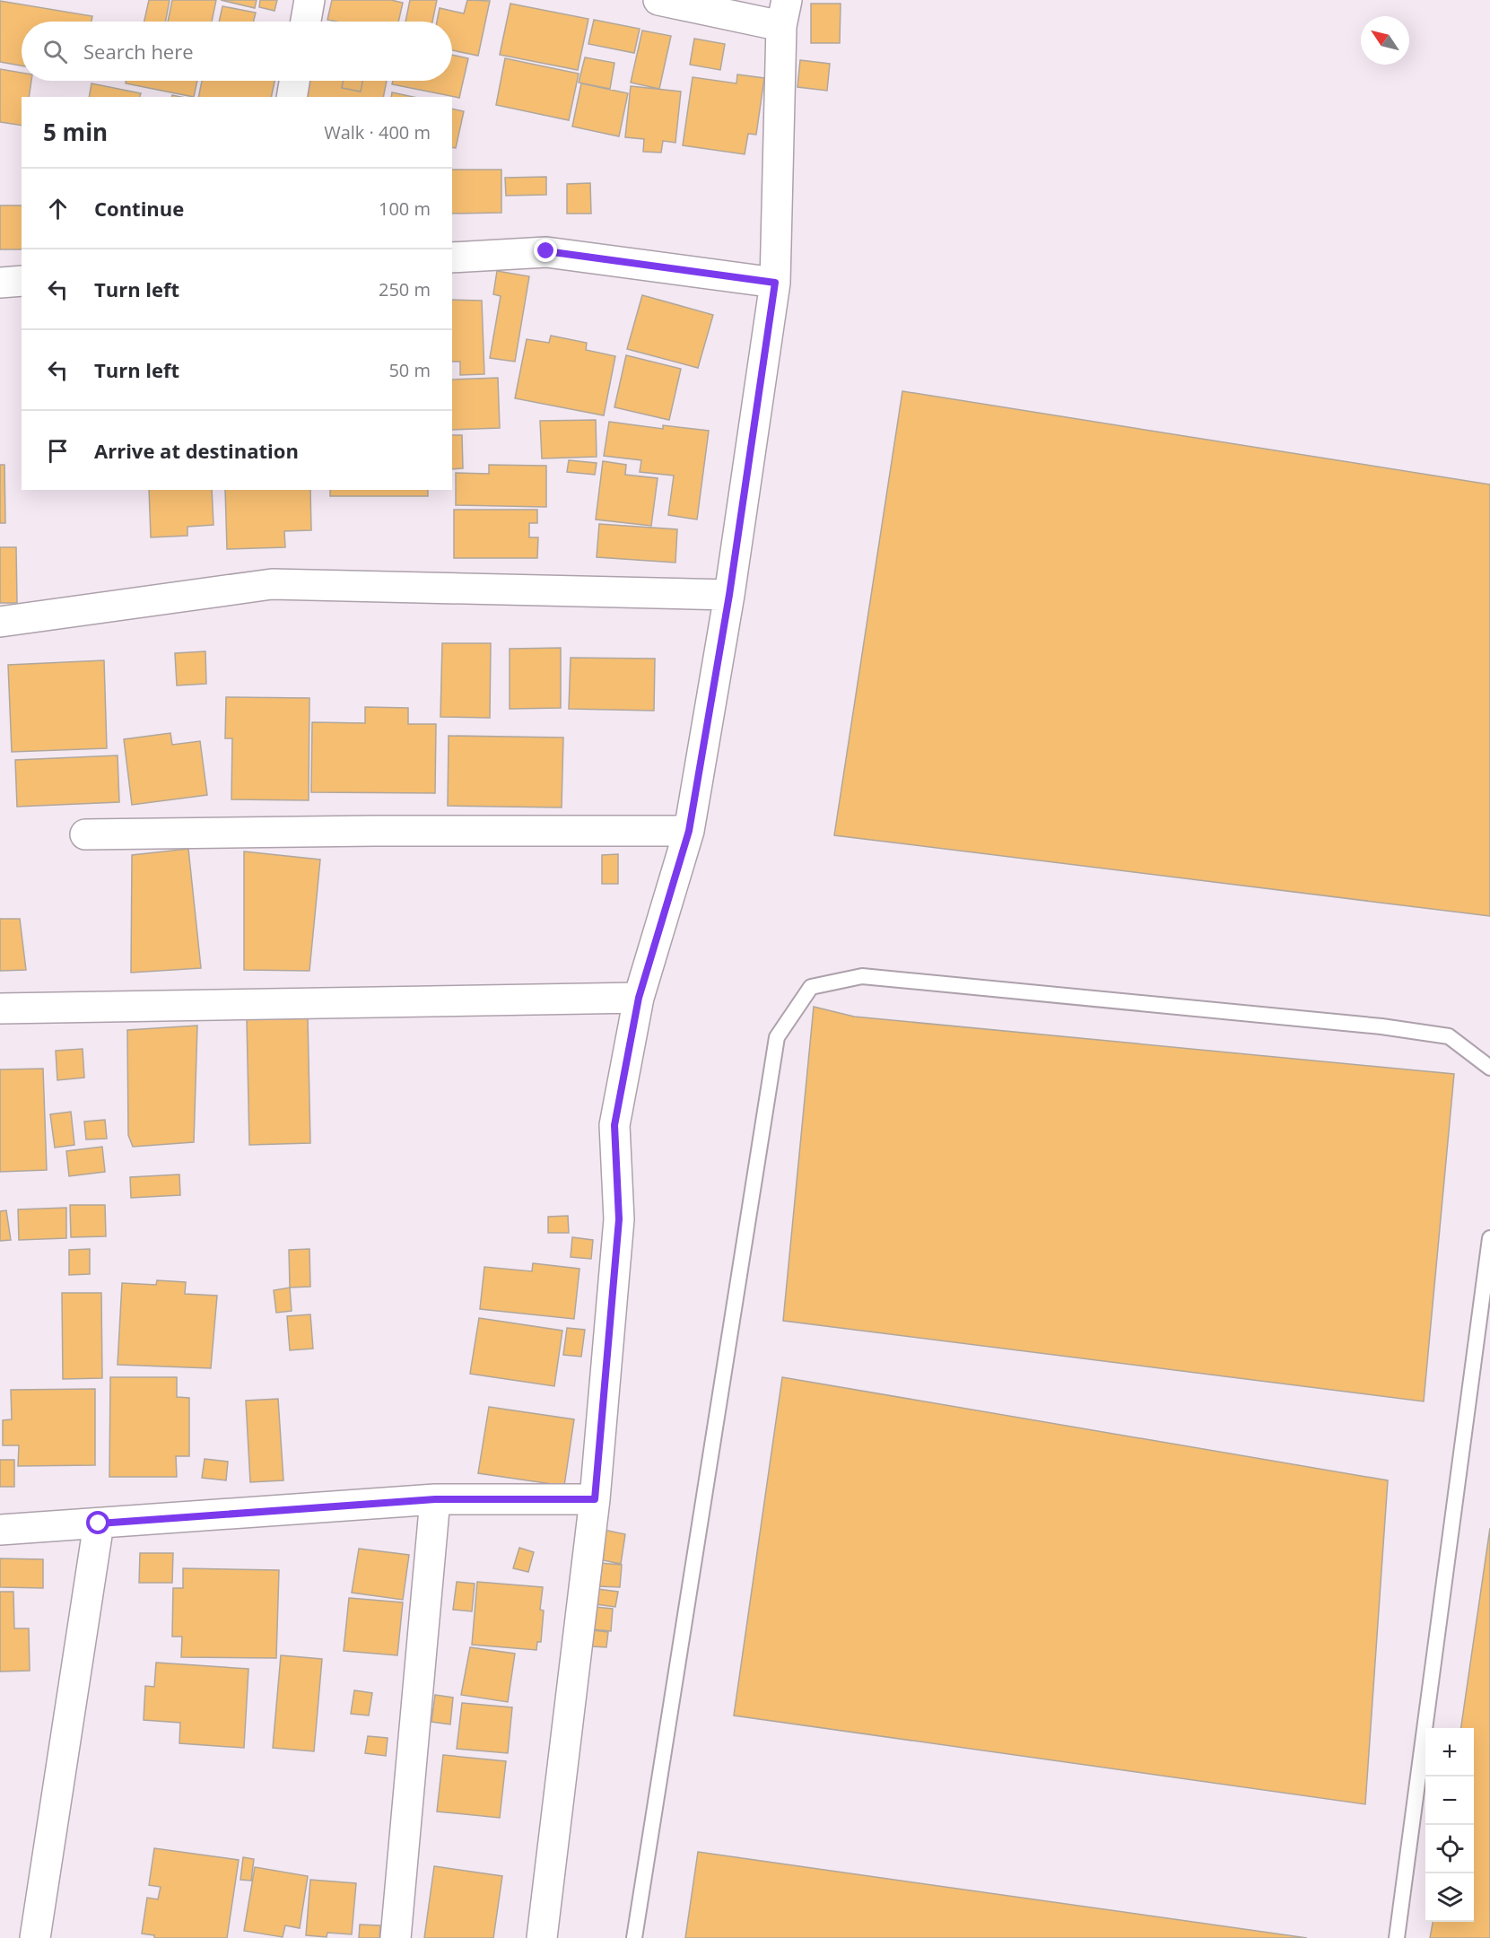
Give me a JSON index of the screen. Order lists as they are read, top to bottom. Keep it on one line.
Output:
{"north":"top left","page":{"search":"Search here","heading":["5 min","Walk · 400 m"],"list":[["Continue","100 m"],["Turn left","250 m"],["Turn left","50 m"],"Arrive at destination"],"map_buttons":["+","−"]}}
